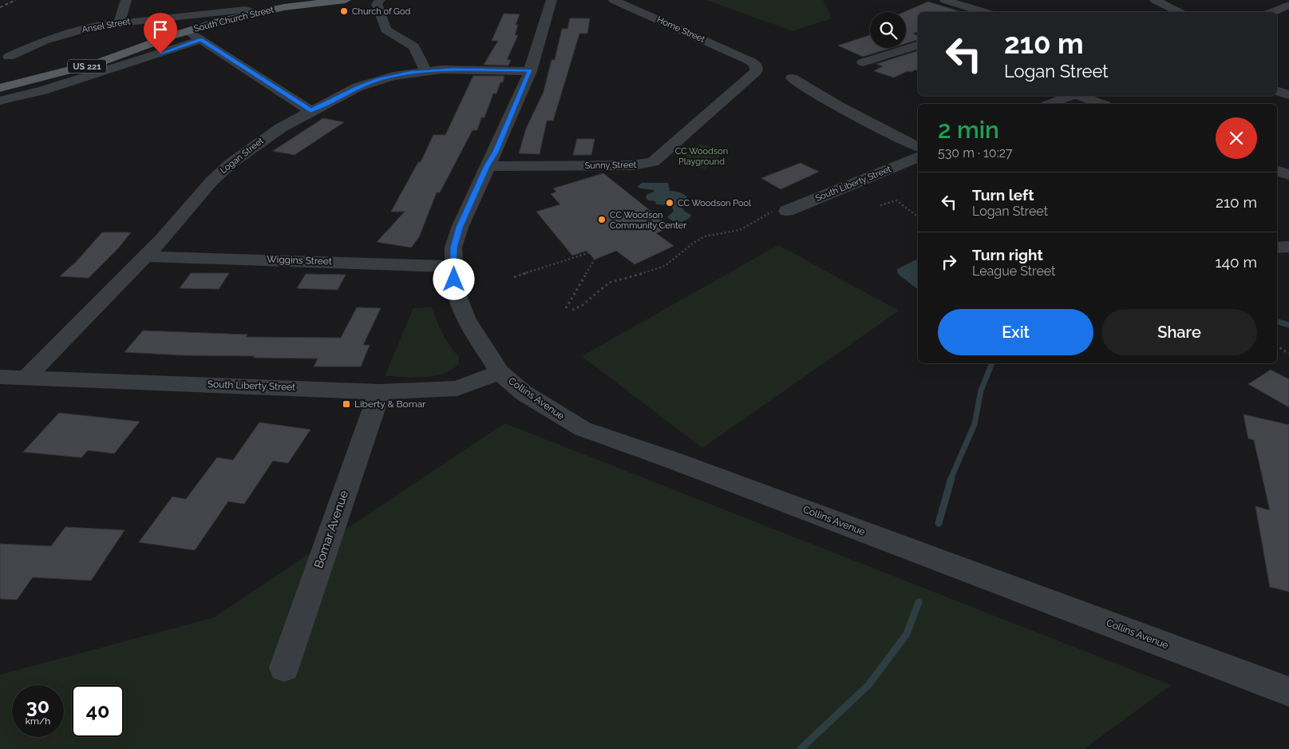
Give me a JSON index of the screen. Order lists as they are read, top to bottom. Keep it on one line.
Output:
{"streets":{"main road":["South Church Street","US 221"],"street":["Ansel Street","Home Street","Logan Street","Sunny Street","South Liberty Street","Wiggins Street","Collins Avenue","Bomar Avenue"]},"crossings":[["South Church Street","Ansel Street"],["South Church Street","US 221"],["Home Street","Sunny Street"],["Logan Street","South Liberty Street"],["Logan Street","Wiggins Street"],["South Liberty Street","Collins Avenue"],["South Liberty Street","Bomar Avenue"],["Wiggins Street","Collins Avenue"]],"parks":["CC Woodson Playground"],"places":{"other":["Church of God","CC Woodson Pool","CC Woodson Community Center"],"transit":["Liberty & Bomar"]},"page":{"turn":["210 m","Logan Street"],"heading":["2 min","530 m · 10:27"],"list":[{"name":"Turn left","note":"Logan Street","value":"210 m"},{"name":"Turn right","note":"League Street","value":"140 m"}],"buttons":["Exit","Share"],"speed":"30 km/h","limit":"40"}}
